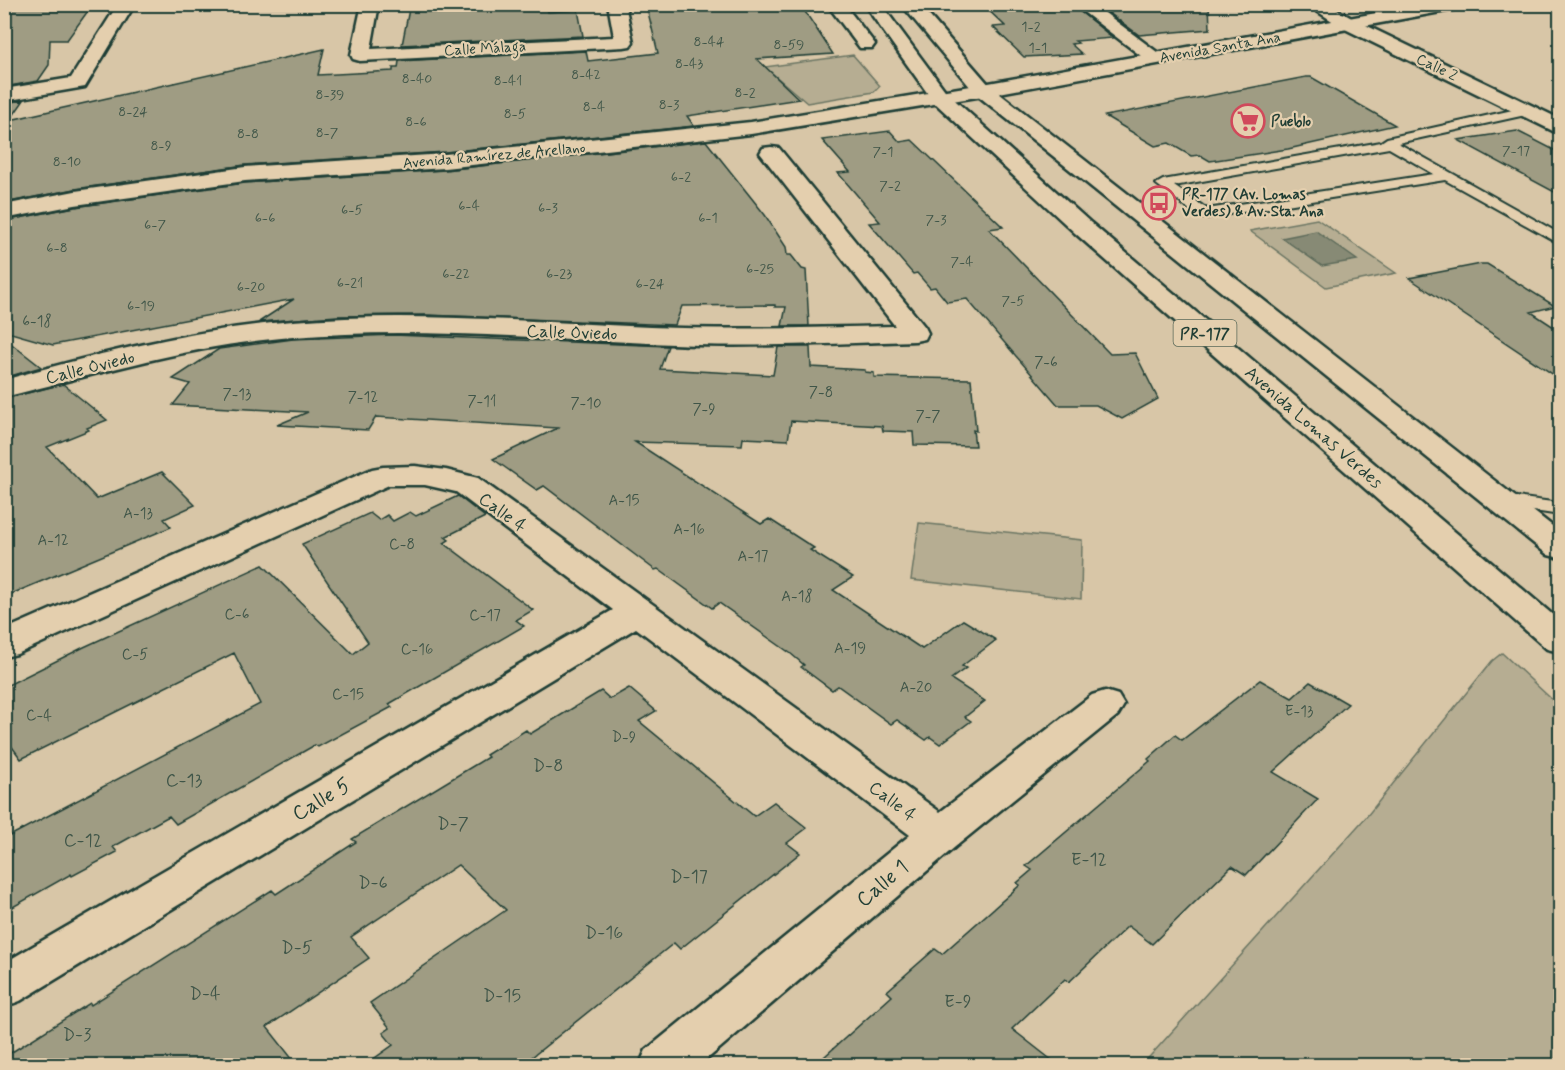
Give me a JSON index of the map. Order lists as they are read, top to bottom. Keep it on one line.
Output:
{"streets":{"main road":["Avenida Santa Ana","Calle Málaga","Calle 2","Avenida Ramírez de Arellano","Calle Oviedo","PR-177","Avenida Lomas Verdes","Calle 4","Calle 5","Calle 1"]},"crossings":[["Avenida Santa Ana","Calle 2"],["Avenida Santa Ana","Avenida Ramírez de Arellano"],["Avenida Santa Ana","PR-177"],["Avenida Ramírez de Arellano","PR-177"],["Avenida Ramírez de Arellano","Avenida Lomas Verdes"],["Calle 4","Calle 5"],["Calle 4","Calle 1"]],"places":{"supermarket":["Pueblo"],"bus stop":["PR-177 (Av. Lomas Verdes) & Av. Sta. Ana"]},"house_numbers":["1-2","8-44","8-59","1-1","8-43","8-42","8-40","8-41","8-2","8-39","8-3","8-4","8-24","8-5","8-6","8-7","8-8","8-9","7-17","7-1","8-10","6-2","7-2","6-4","6-3","6-5","6-6","6-1","7-3","6-7","6-8","7-4","6-25","6-22","6-23","6-21","6-24","6-20","7-5","6-19","6-18","7-6","7-8","7-13","7-12","7-11","7-10","7-9","7-7","A-15","A-13","A-16","A-12","C-8","A-17","A-18","C-6","C-17","A-19","C-16","C-5","A-20","C-15","E-13","C-4","D-9","D-8","C-13","D-7","C-12","E-12","D-17","D-6","D-16","D-5","D-4","D-15","E-9","D-3"]}
